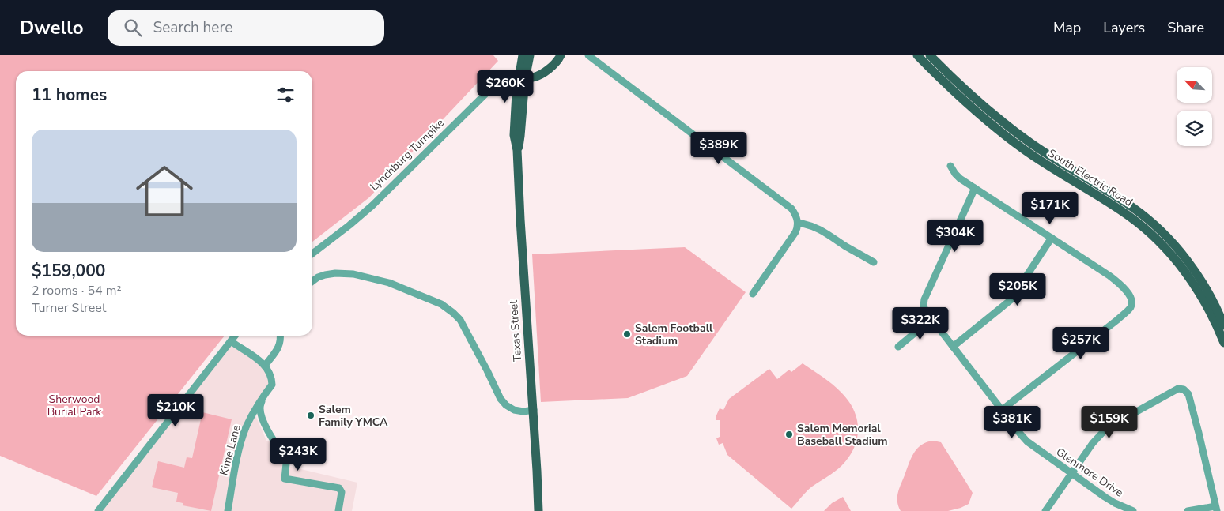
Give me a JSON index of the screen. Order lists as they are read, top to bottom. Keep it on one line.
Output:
{"streets":{"main road":["Lynchburg Turnpike","South Electric Road","Texas Street"],"street":["Kime Lane","Glenmore Drive"]},"crossings":[["Lynchburg Turnpike","Texas Street"]],"parks":["Sherwood Burial Park"],"places":["Salem Football Stadium","Salem Family YMCA","Salem Memorial Baseball Stadium"],"north":"top left","page":{"header":"Dwello","search":"Search here","nav":["Map","Layers","Share"],"price":["$260K","$389K","$171K","$304K","$205K","$322K","$257K","$210K","$381K","$159K","$243K"],"heading":"11 homes","list":[{"name":"$159,000","note":"2 rooms · 54 m² · Turner Street"}]}}
